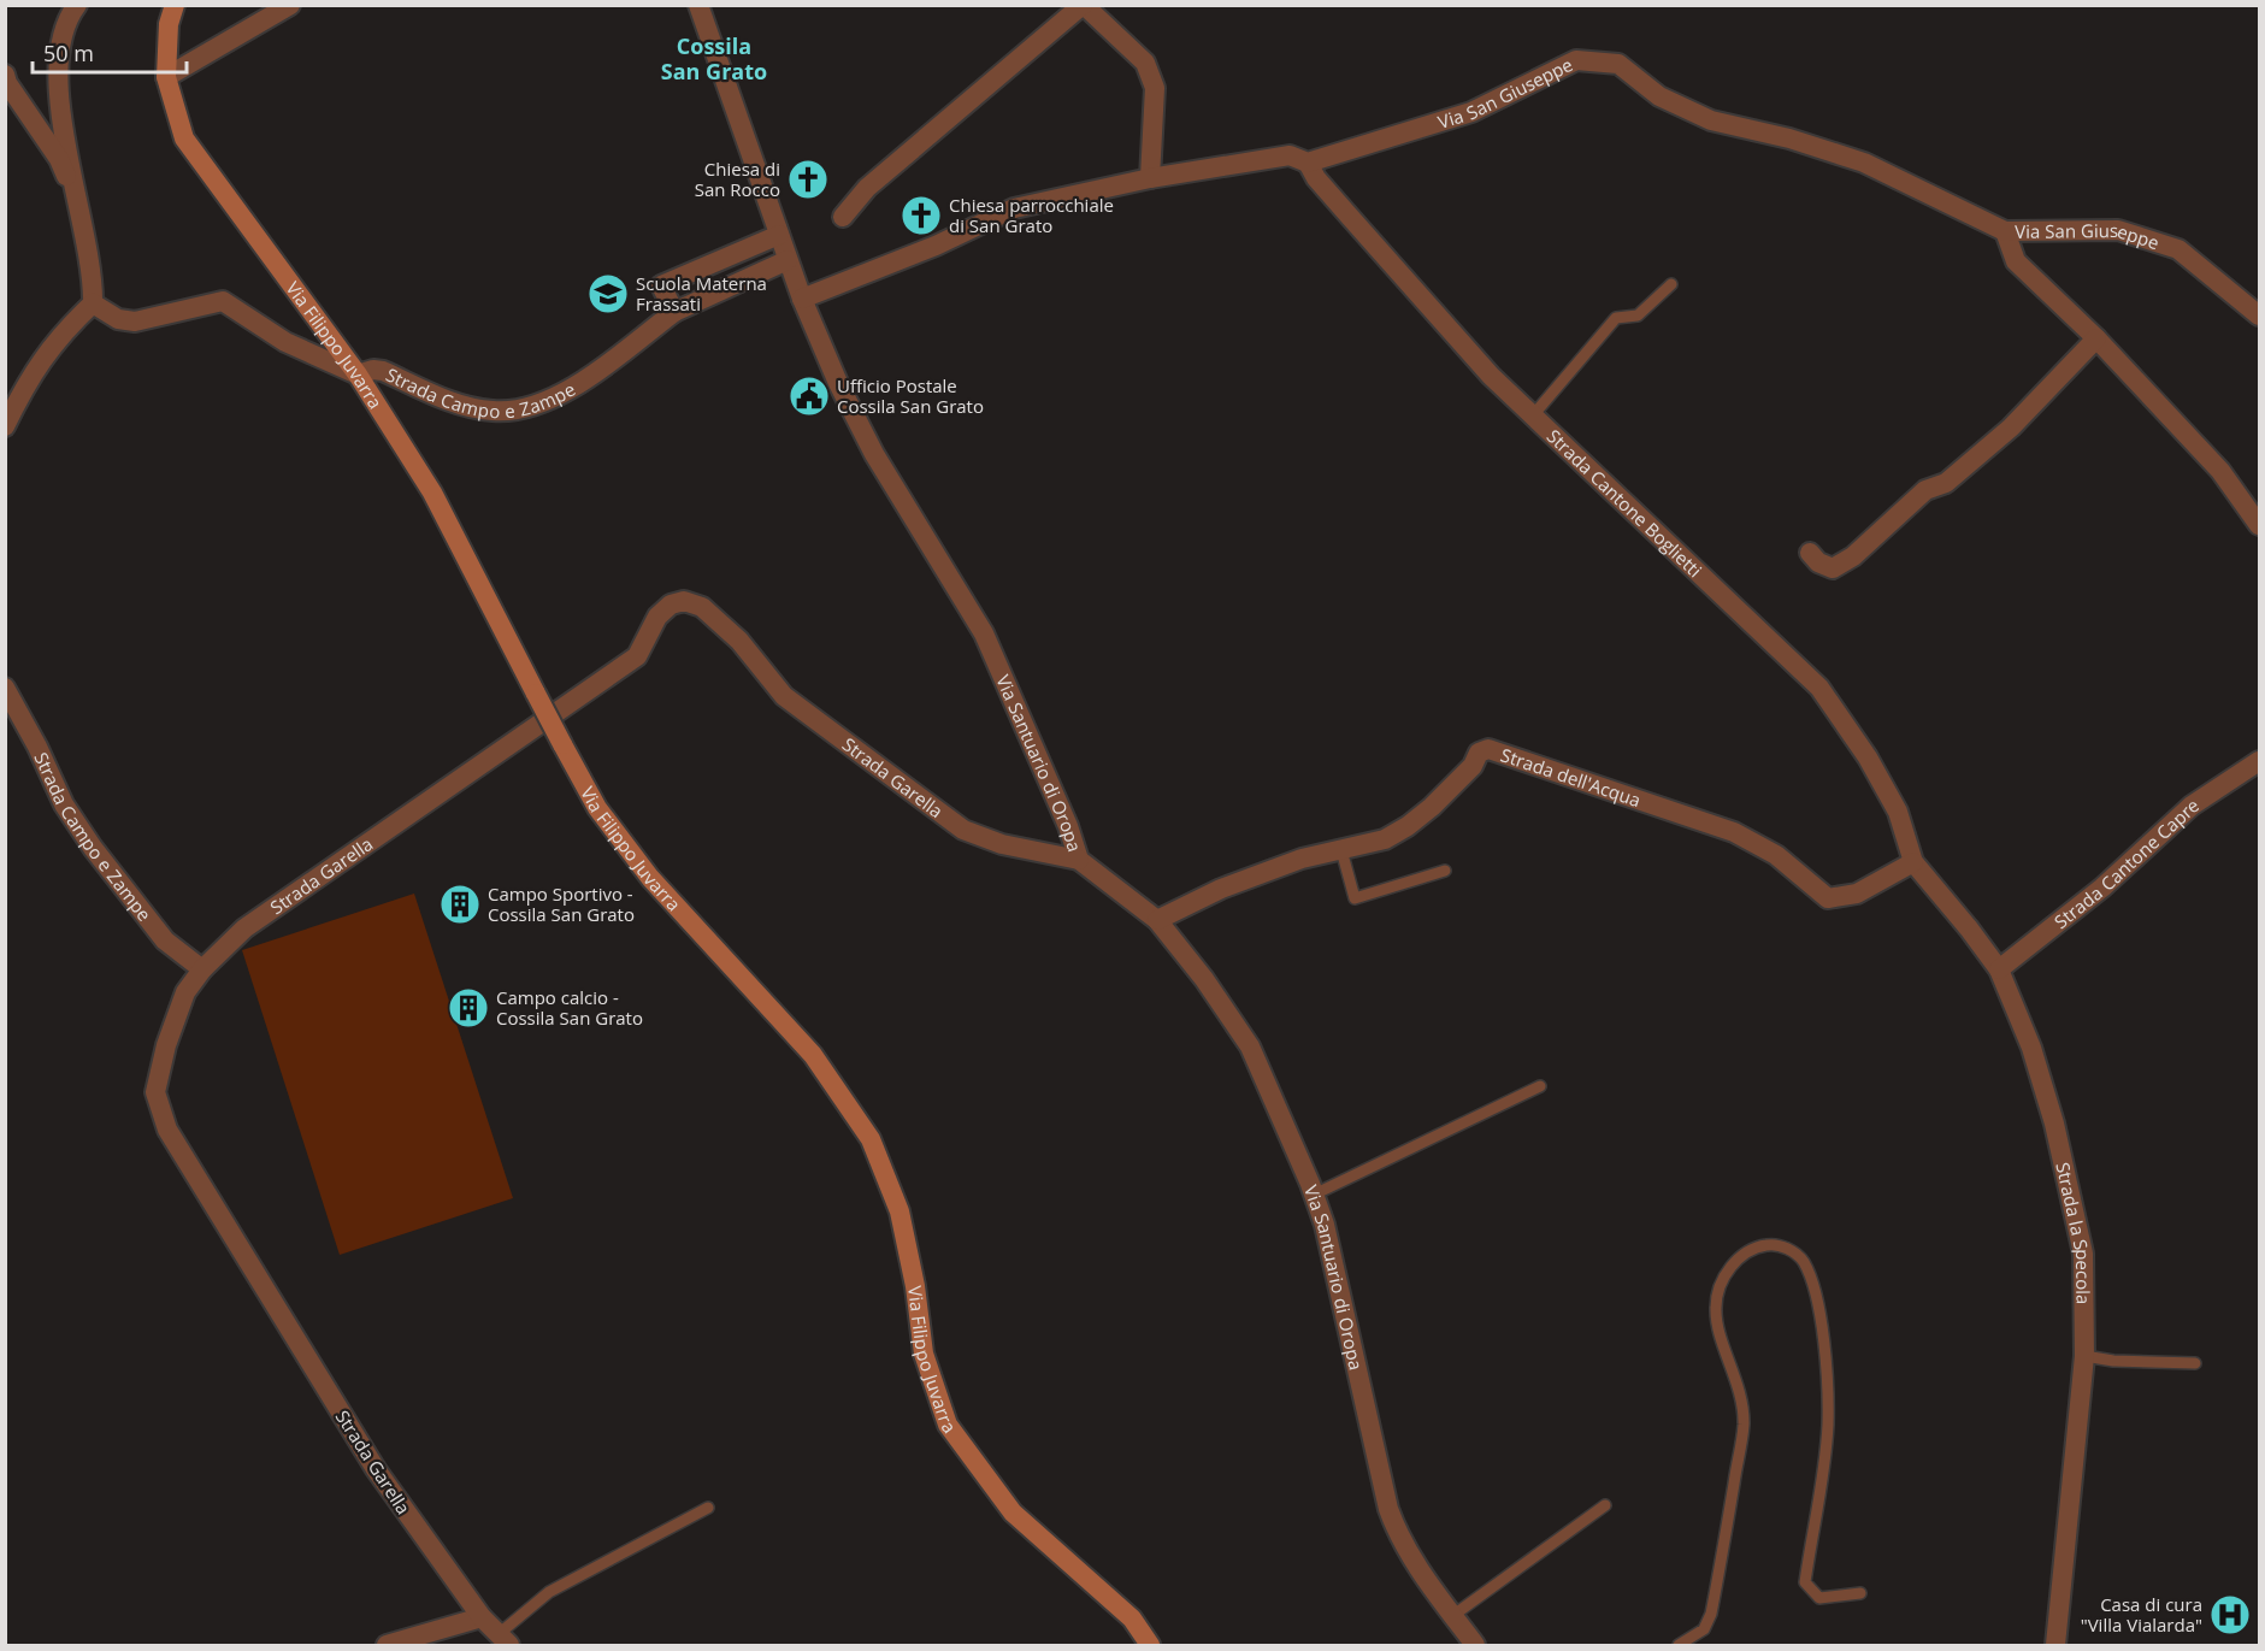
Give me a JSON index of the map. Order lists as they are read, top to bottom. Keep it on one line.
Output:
{"streets":{"main road":["Via Filippo Juvarra"],"street":["Via San Giuseppe","Strada Campo e Zampe","Strada Cantone Boglietti","Via Santuario di Oropa","Strada dell'Acqua","Strada Garella","Strada Cantone Capre","Strada la Specola"]},"crossings":[["Via San Giuseppe","Strada Cantone Boglietti"],["Via San Giuseppe","Via Santuario di Oropa"],["Via Filippo Juvarra","Strada Campo e Zampe"],["Strada Campo e Zampe","Via Santuario di Oropa"],["Strada Campo e Zampe","Strada Garella"],["Strada Cantone Boglietti","Strada dell'Acqua"],["Strada Cantone Boglietti","Strada la Specola"],["Via Santuario di Oropa","Strada dell'Acqua"],["Via Santuario di Oropa","Strada Garella"],["Strada dell'Acqua","Strada la Specola"],["Strada Cantone Capre","Strada la Specola"]],"districts":["Cossila San Grato"],"places":{"church":["Chiesa di San Rocco","Chiesa parrocchiale di San Grato"],"school or university":["Scuola Materna Frassati"],"public building":["Ufficio Postale Cossila San Grato"],"building":["Campo Sportivo - Cossila San Grato","Campo calcio - Cossila San Grato"],"hospital":["Casa di cura \"Villa Vialarda\""]},"scale_bar":"50 m"}
